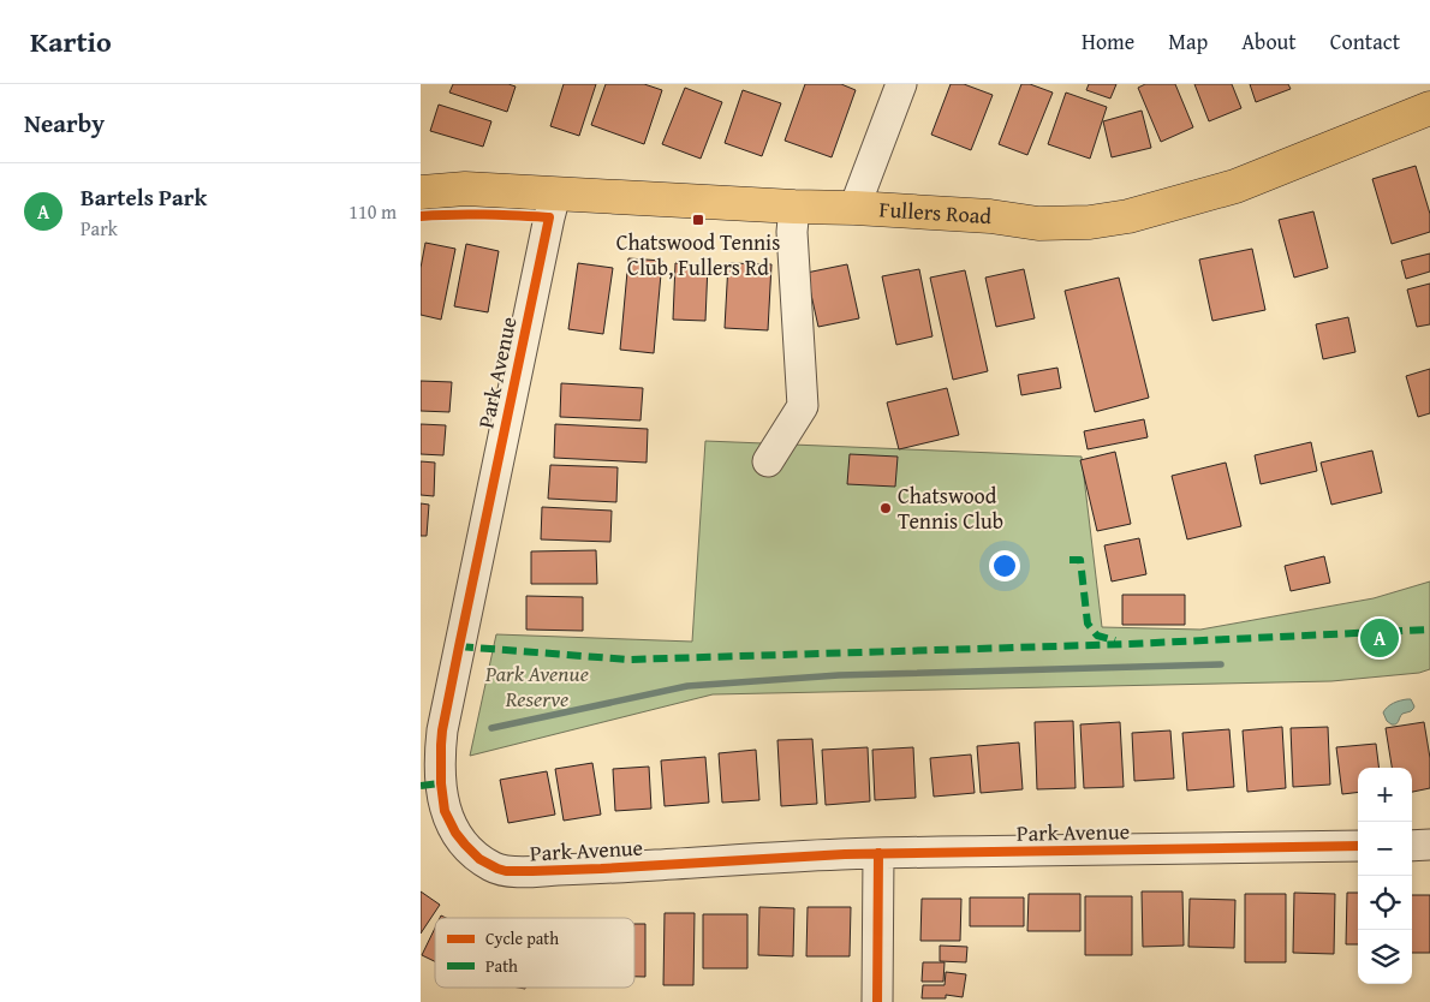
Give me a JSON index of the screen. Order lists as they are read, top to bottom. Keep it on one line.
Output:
{"streets":{"main road":["Fullers Road"],"street":["Park Avenue"]},"crossings":[["Fullers Road","Park Avenue"]],"parks":["Park Avenue Reserve"],"places":{"transit":["Chatswood Tennis Club, Fullers Rd"],"other":["Chatswood Tennis Club"]},"legend":["Cycle path","Path"],"page":{"header":"Kartio","nav":["Home","Map","About","Contact"],"heading":"Nearby","list":[{"mark":"A","name":"Bartels Park","note":"Park","value":"110 m"}],"pins":"A","map_buttons":["+","−"]}}
